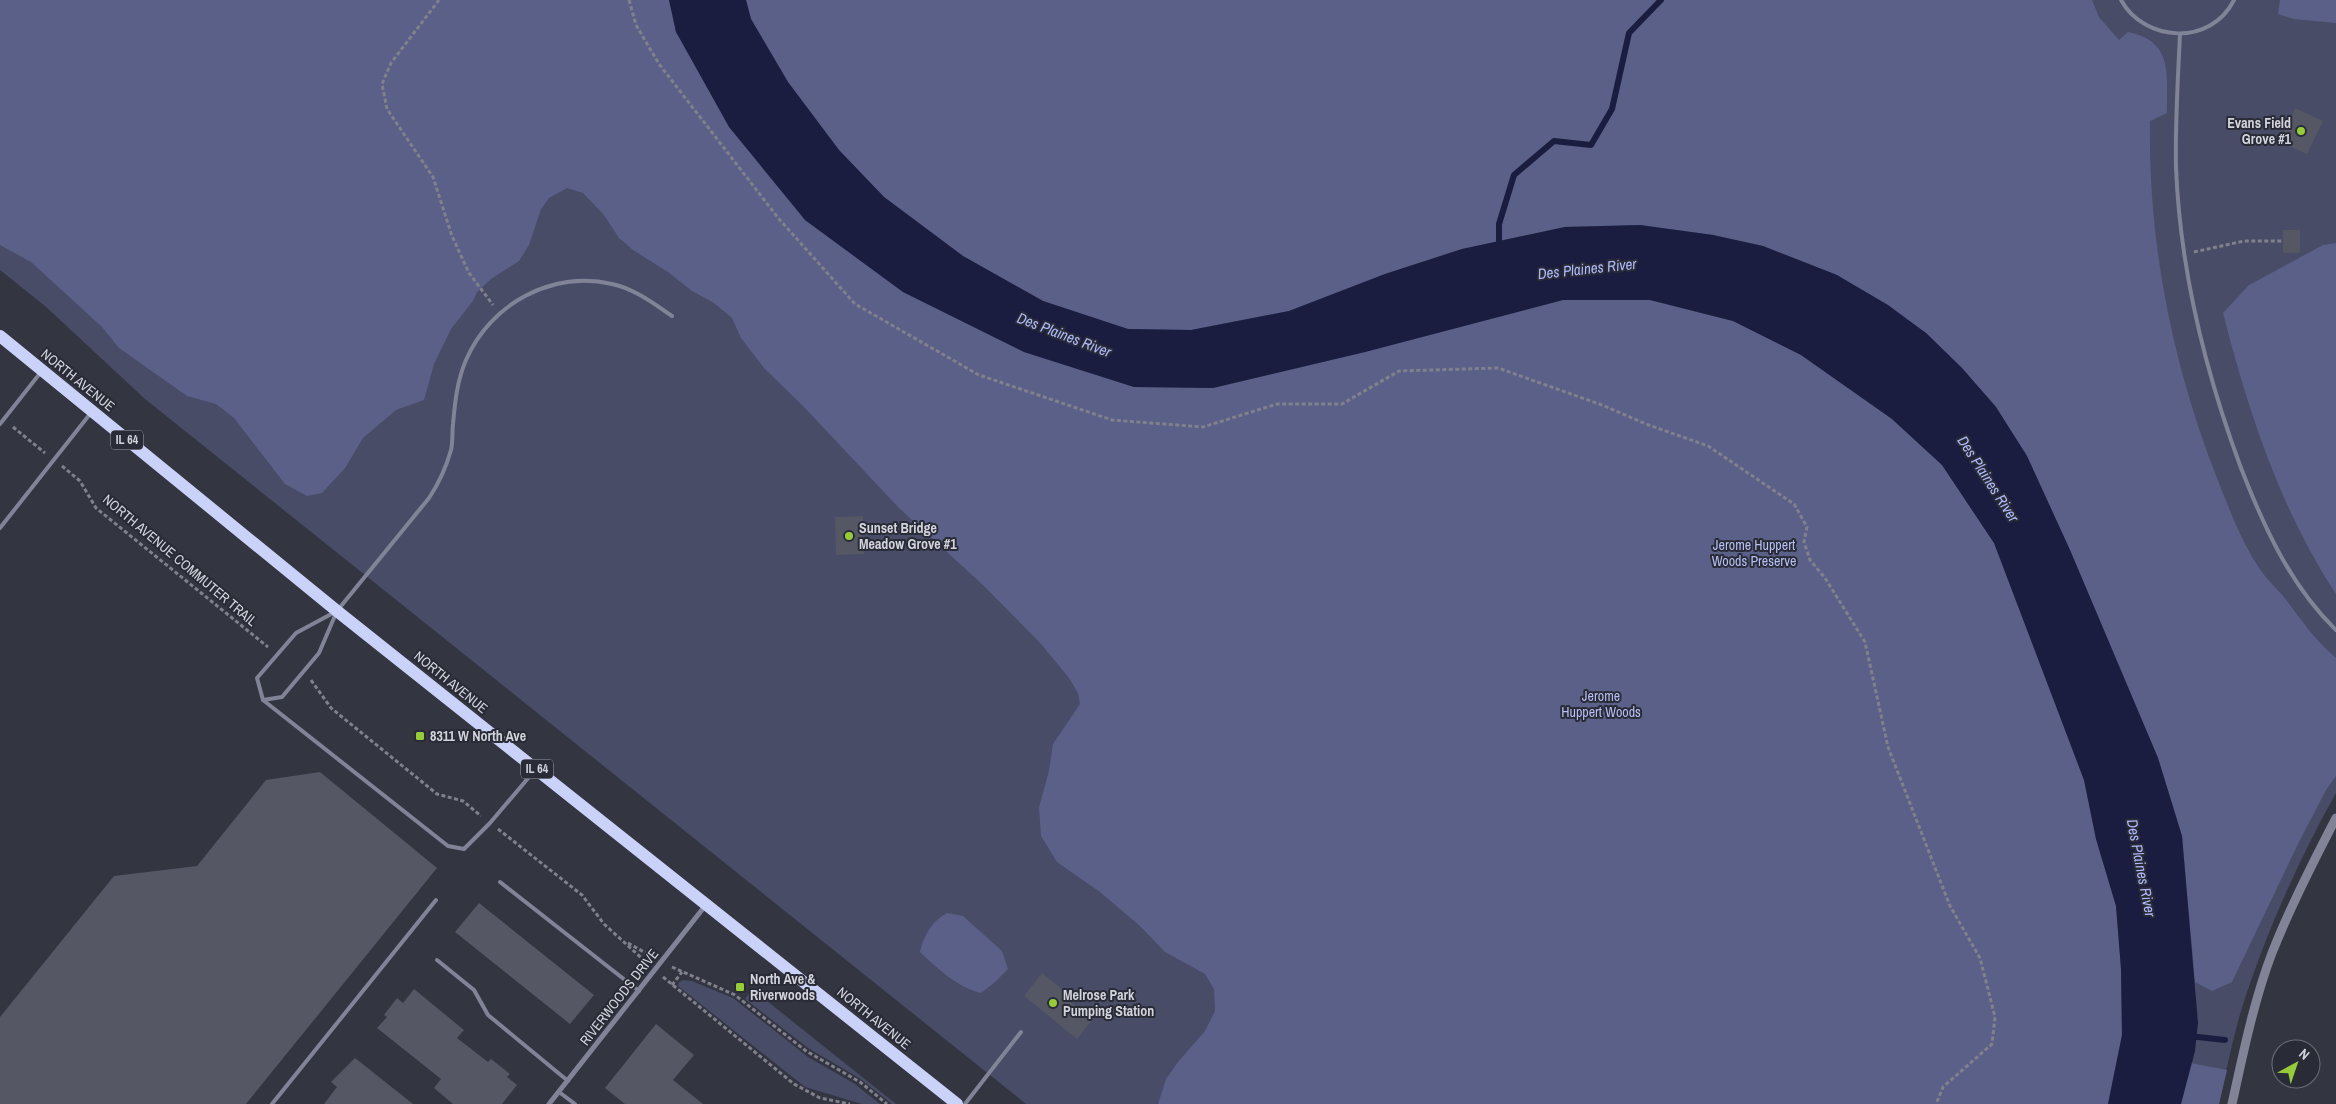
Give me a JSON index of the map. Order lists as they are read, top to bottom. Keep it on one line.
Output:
{"streets":{"main road":["NORTH AVENUE","IL 64"],"street":["RIVERWOODS DRIVE"],"path":["NORTH AVENUE COMMUTER TRAIL"]},"crossings":[["NORTH AVENUE","RIVERWOODS DRIVE"]],"water":["Des Plaines River"],"parks":["Jerome Huppert Woods Preserve","Jerome Huppert Woods"],"places":{"other":["Evans Field Grove #1","Sunset Bridge Meadow Grove #1","Melrose Park Pumping Station"],"transit":["8311 W North Ave","North Ave & Riverwoods"]},"north":"top right"}
